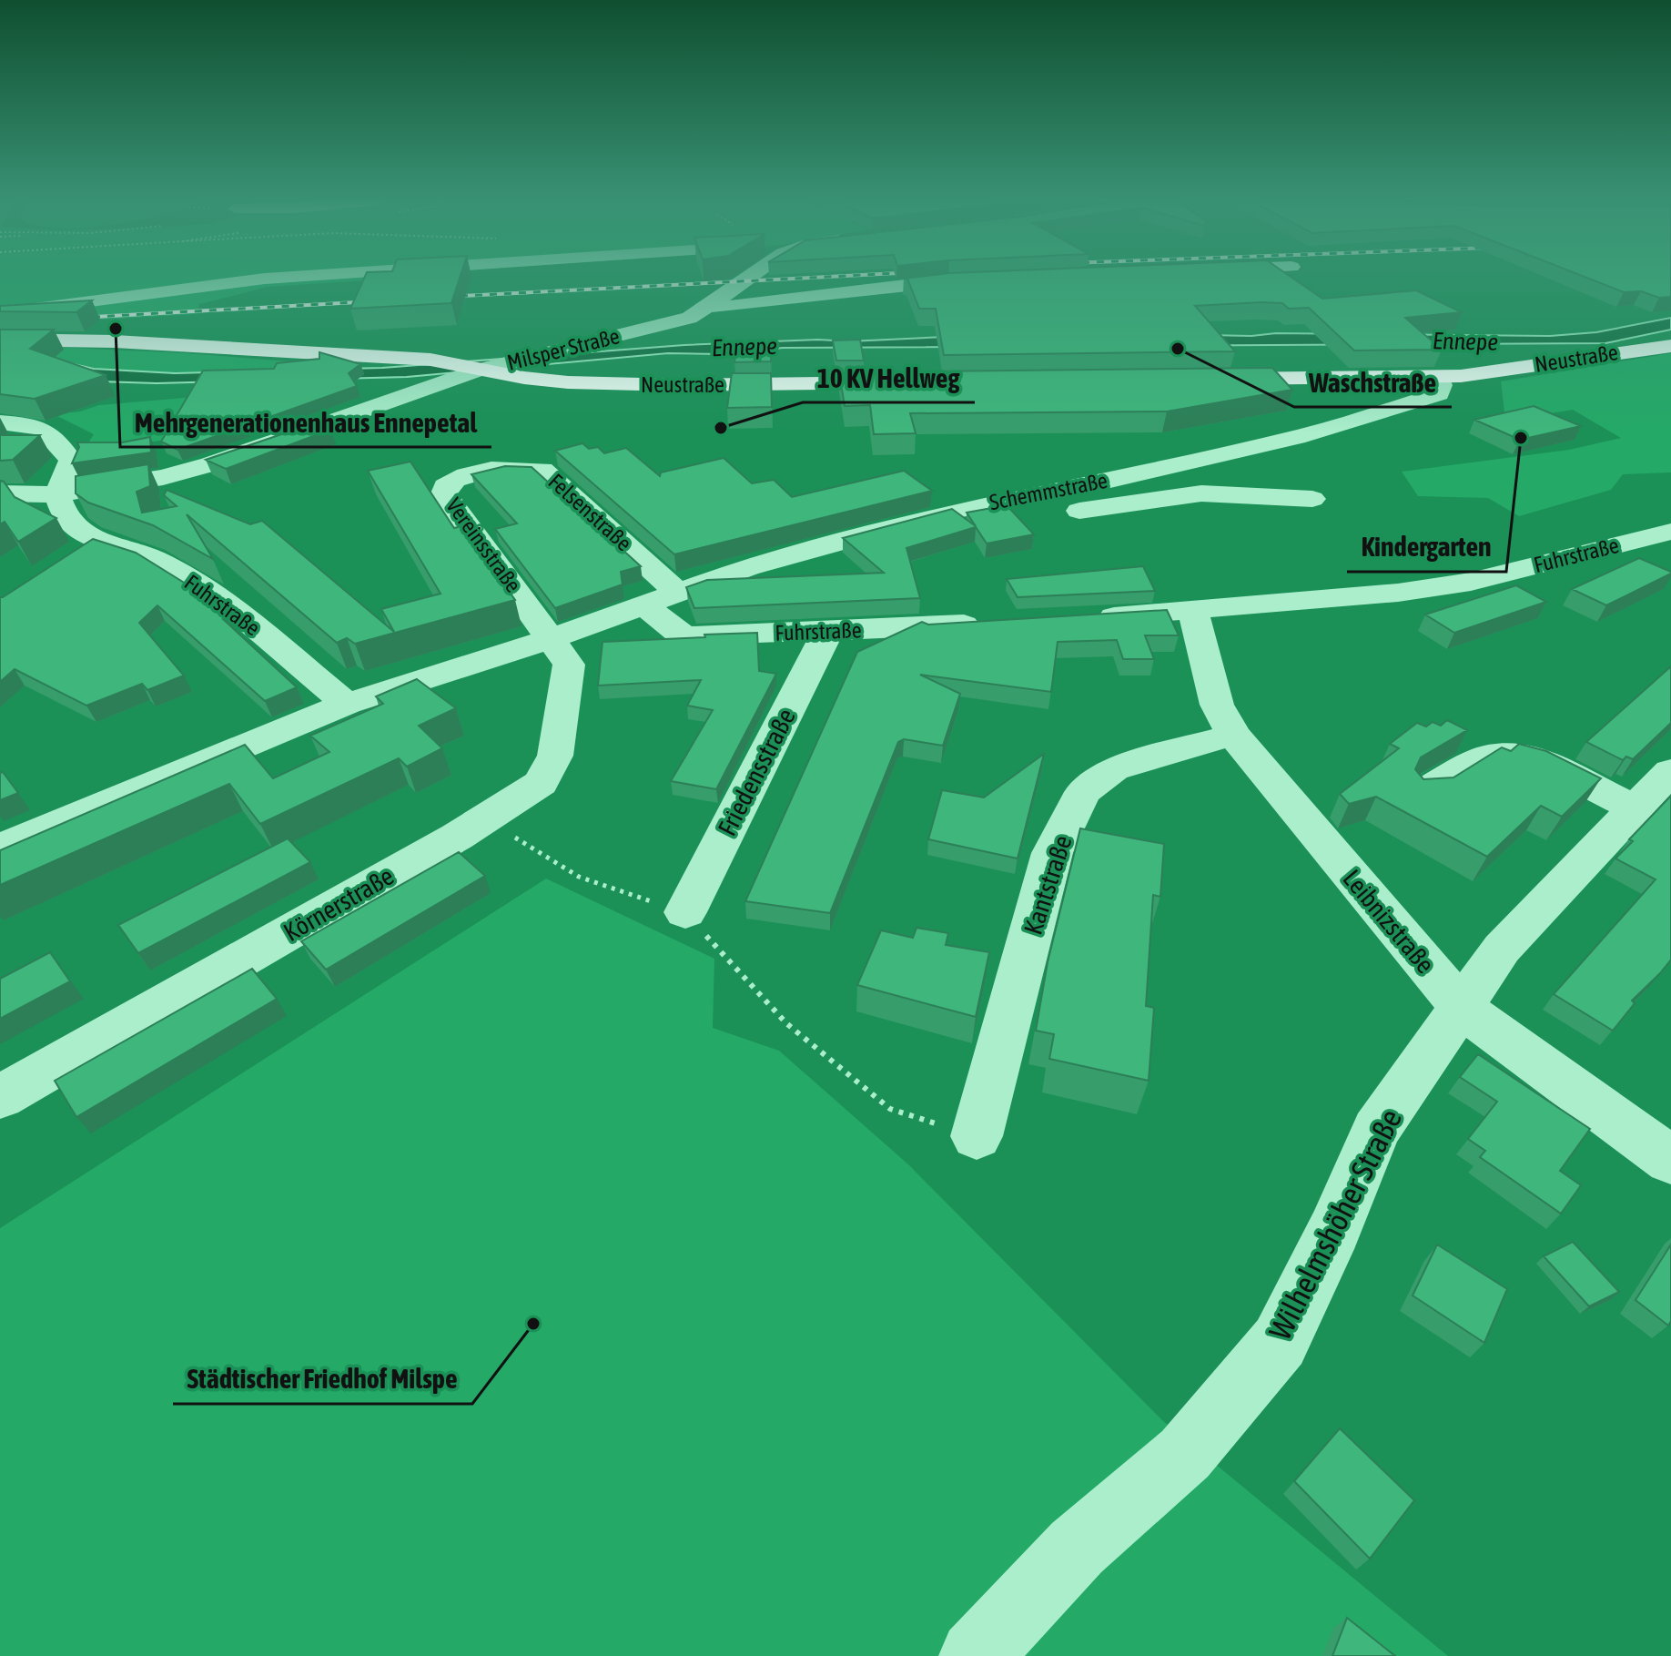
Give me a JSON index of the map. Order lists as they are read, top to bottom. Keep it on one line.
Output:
{"streets":{"main road":["Neustraße"],"street":["Milsper Straße","Schemmstraße","Felsenstraße","Vereinsstraße","Fuhrstraße","Friedensstraße","Kantstraße","Körnerstraße","Leibnizstraße","Wilhelmshöher Straße"]},"crossings":[["Milsper Straße","Neustraße"],["Milsper Straße","Fuhrstraße"],["Neustraße","Schemmstraße"],["Schemmstraße","Felsenstraße"],["Schemmstraße","Fuhrstraße"],["Felsenstraße","Vereinsstraße"],["Vereinsstraße","Körnerstraße"],["Fuhrstraße","Friedensstraße"],["Fuhrstraße","Leibnizstraße"],["Kantstraße","Leibnizstraße"],["Leibnizstraße","Wilhelmshöher Straße"]],"water":["Ennepe"],"places":["Mehrgenerationenhaus Ennepetal","Waschstraße","10 KV Hellweg","Kindergarten","Städtischer Friedhof Milspe"]}
